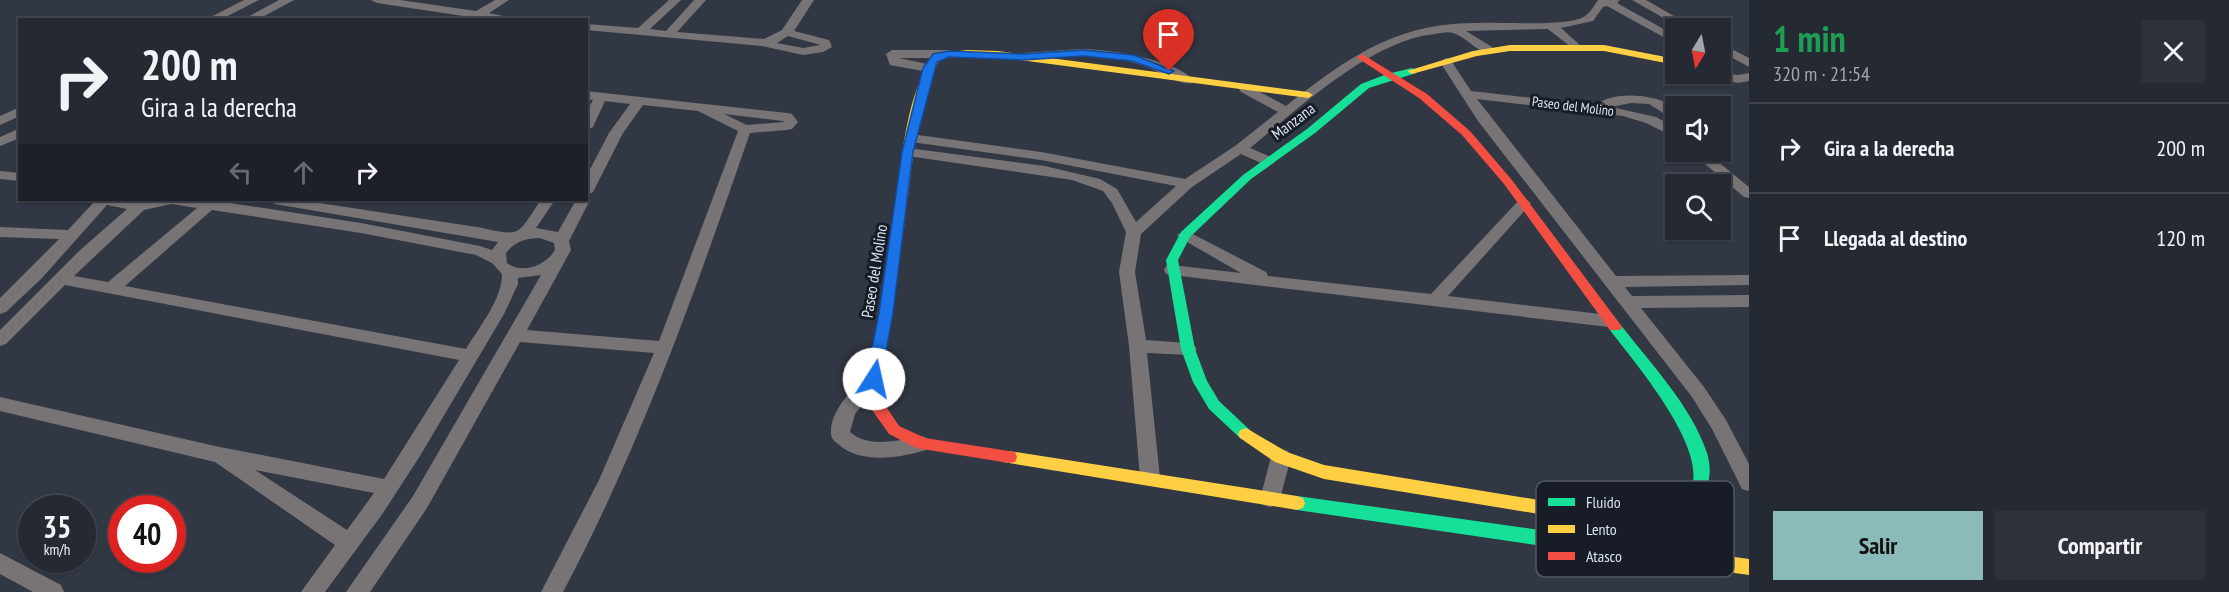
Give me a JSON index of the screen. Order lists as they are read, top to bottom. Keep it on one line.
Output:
{"streets":{"street":["Paseo del Molino","Manzana"]},"legend":["Fluido","Lento","Atasco"],"north":"bottom","page":{"heading":["1 min","320 m · 21:54"],"turn":["200 m","Gira a la derecha"],"list":[{"name":"Gira a la derecha","value":"200 m"},{"name":"Llegada al destino","value":"120 m"}],"speed":"35 km/h","limit":"40","buttons":["Salir","Compartir"]}}
